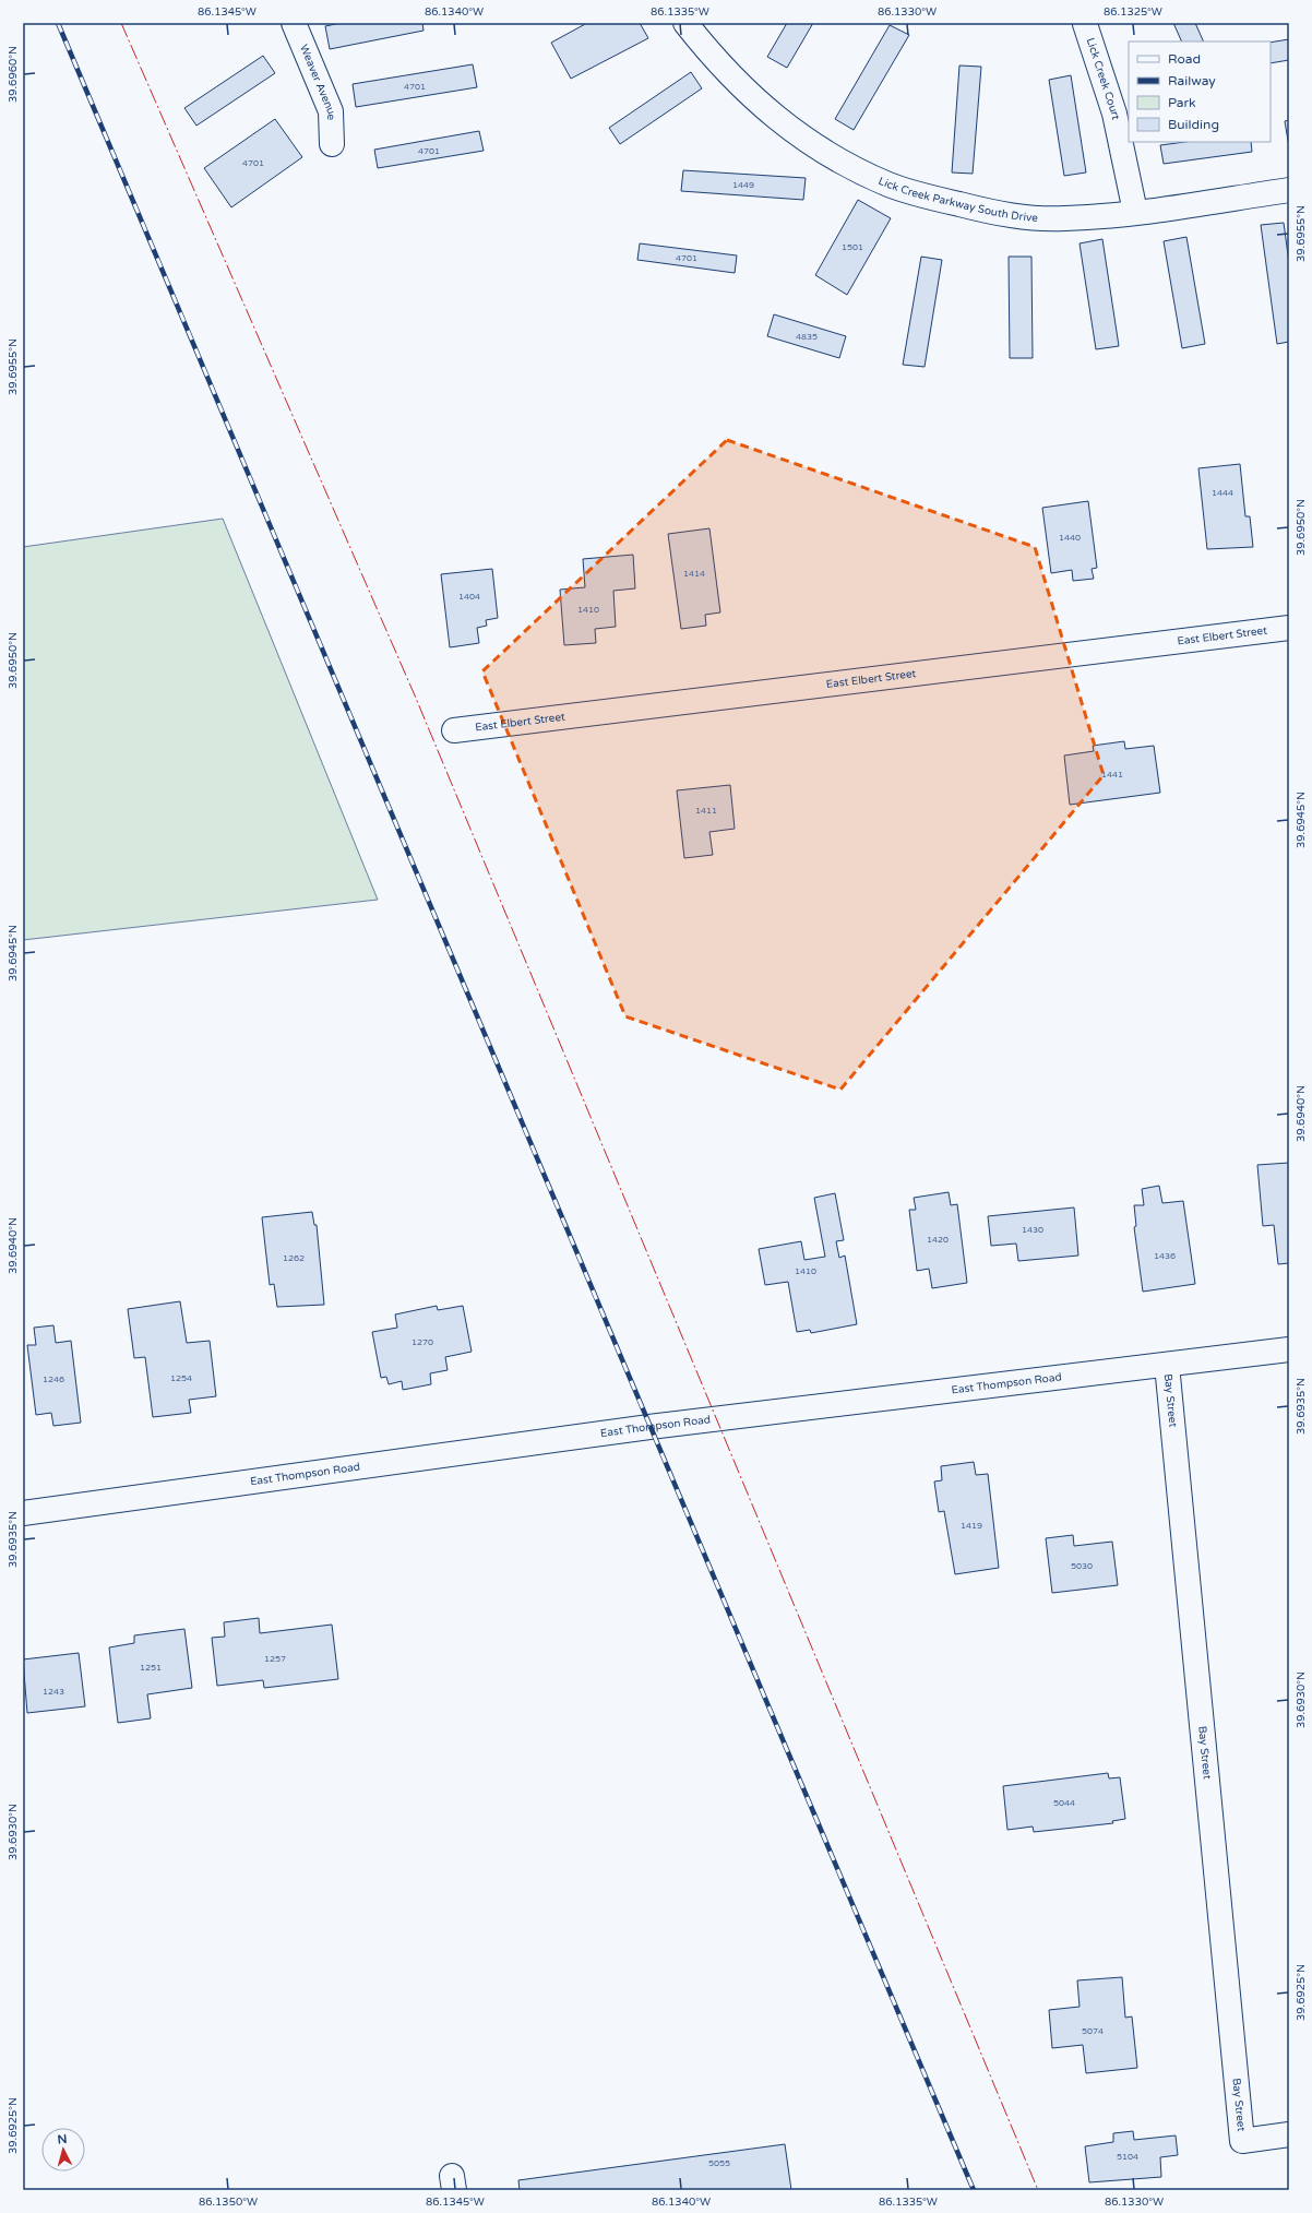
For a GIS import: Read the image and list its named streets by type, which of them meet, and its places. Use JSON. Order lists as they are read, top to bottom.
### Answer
{
  "streets": {
    "street": [
      "Lick Creek Court",
      "Weaver Avenue",
      "Lick Creek Parkway South Drive",
      "East Elbert Street",
      "East Thompson Road",
      "Bay Street"
    ]
  },
  "crossings": [
    ["Lick Creek Court", "Lick Creek Parkway South Drive"],
    ["East Thompson Road", "Bay Street"]
  ],
  "house_numbers": [
    "4701",
    "4701",
    "4701",
    "1449",
    "1501",
    "4701",
    "4835",
    "1444",
    "1440",
    "1414",
    "1404",
    "1410",
    "1441",
    "1411",
    "1430",
    "1420",
    "1436",
    "1262",
    "1410",
    "1270",
    "1254",
    "1246",
    "1419",
    "5030",
    "1257",
    "1251",
    "1243",
    "5044",
    "5074",
    "5104",
    "5055"
  ],
  "legend": [
    "Road",
    "Railway",
    "Park",
    "Building"
  ],
  "north": "top",
  "coordinates": [
    "86.1345°W",
    "86.1340°W",
    "86.1335°W",
    "86.1330°W",
    "86.1325°W",
    "39.6960°N",
    "39.6955°N",
    "39.6950°N",
    "39.6945°N",
    "39.6940°N",
    "39.6935°N",
    "39.6930°N",
    "39.6925°N",
    "86.1350°W"
  ]
}
